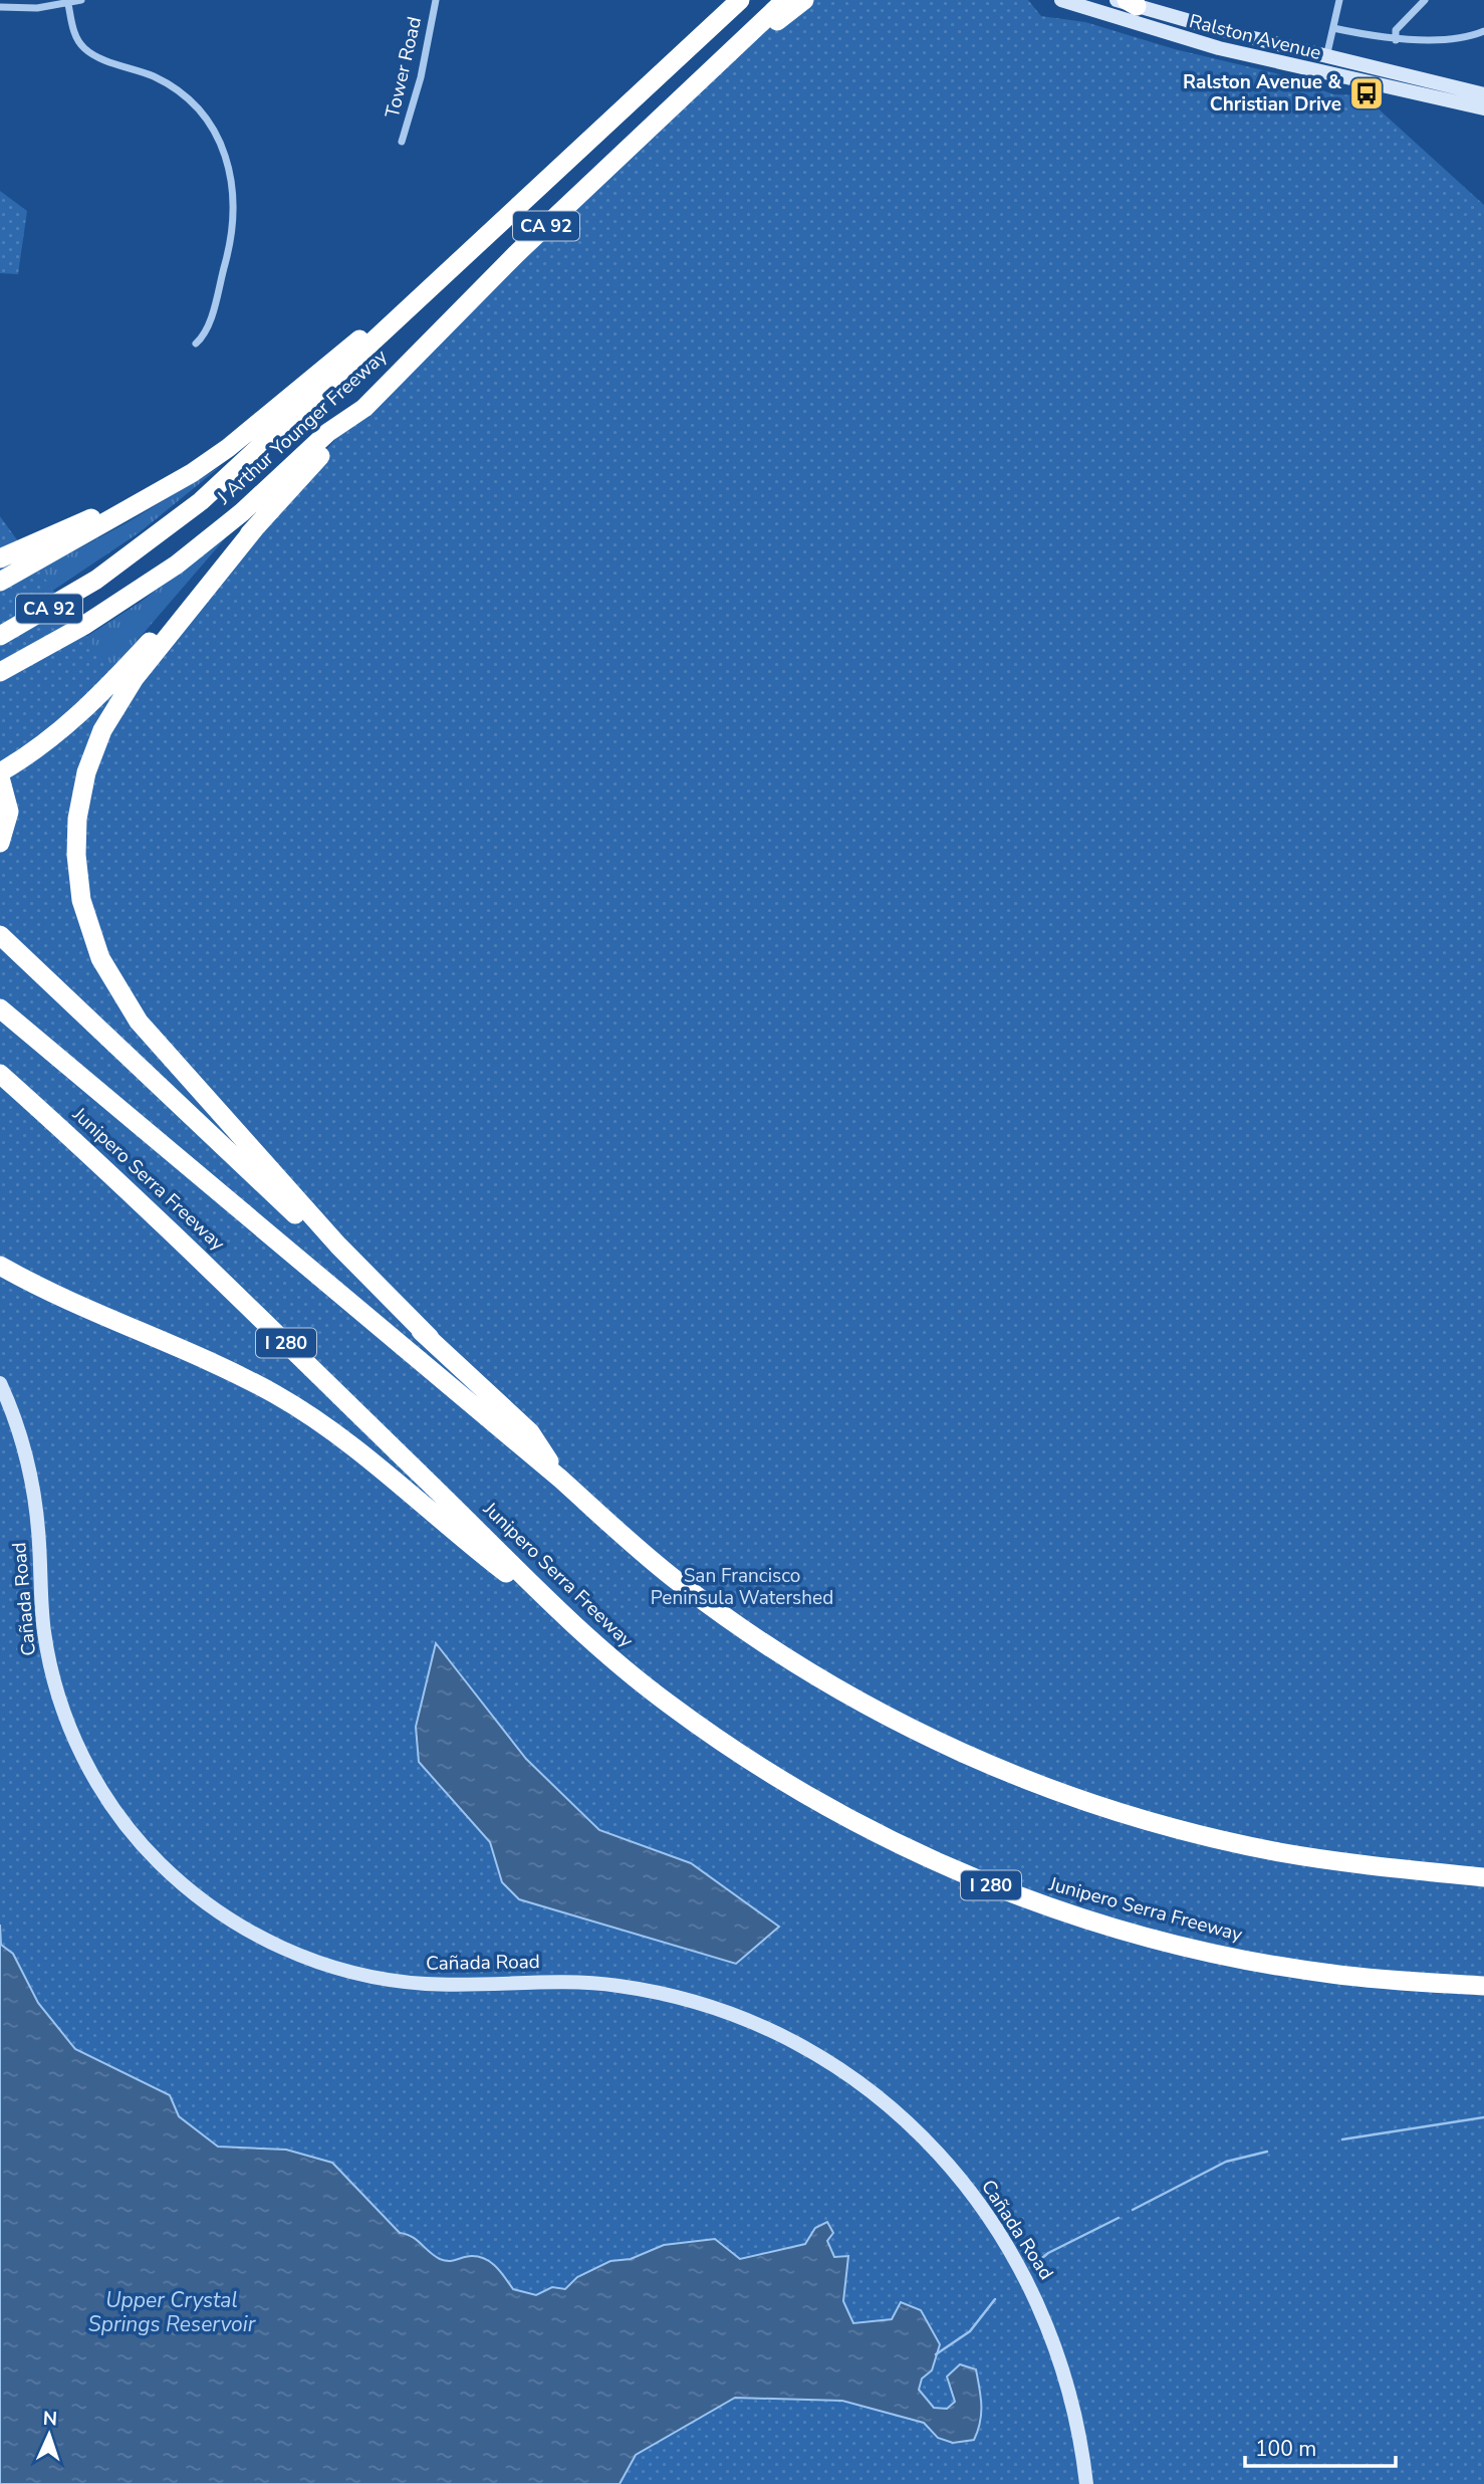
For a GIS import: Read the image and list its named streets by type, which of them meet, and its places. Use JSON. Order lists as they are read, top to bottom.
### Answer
{
  "streets": {
    "highway": [
      "CA 92",
      "J Arthur Younger Freeway",
      "Junipero Serra Freeway",
      "I 280"
    ],
    "main road": ["Ralston Avenue", "Cañada Road"],
    "street": ["Tower Road"]
  },
  "water": ["Upper Crystal Springs Reservoir"],
  "parks": ["San Francisco Peninsula Watershed"],
  "places": {
    "bus stop": ["Ralston Avenue & Christian Drive"]
  },
  "scale_bar": "100 m",
  "north": "top"
}
